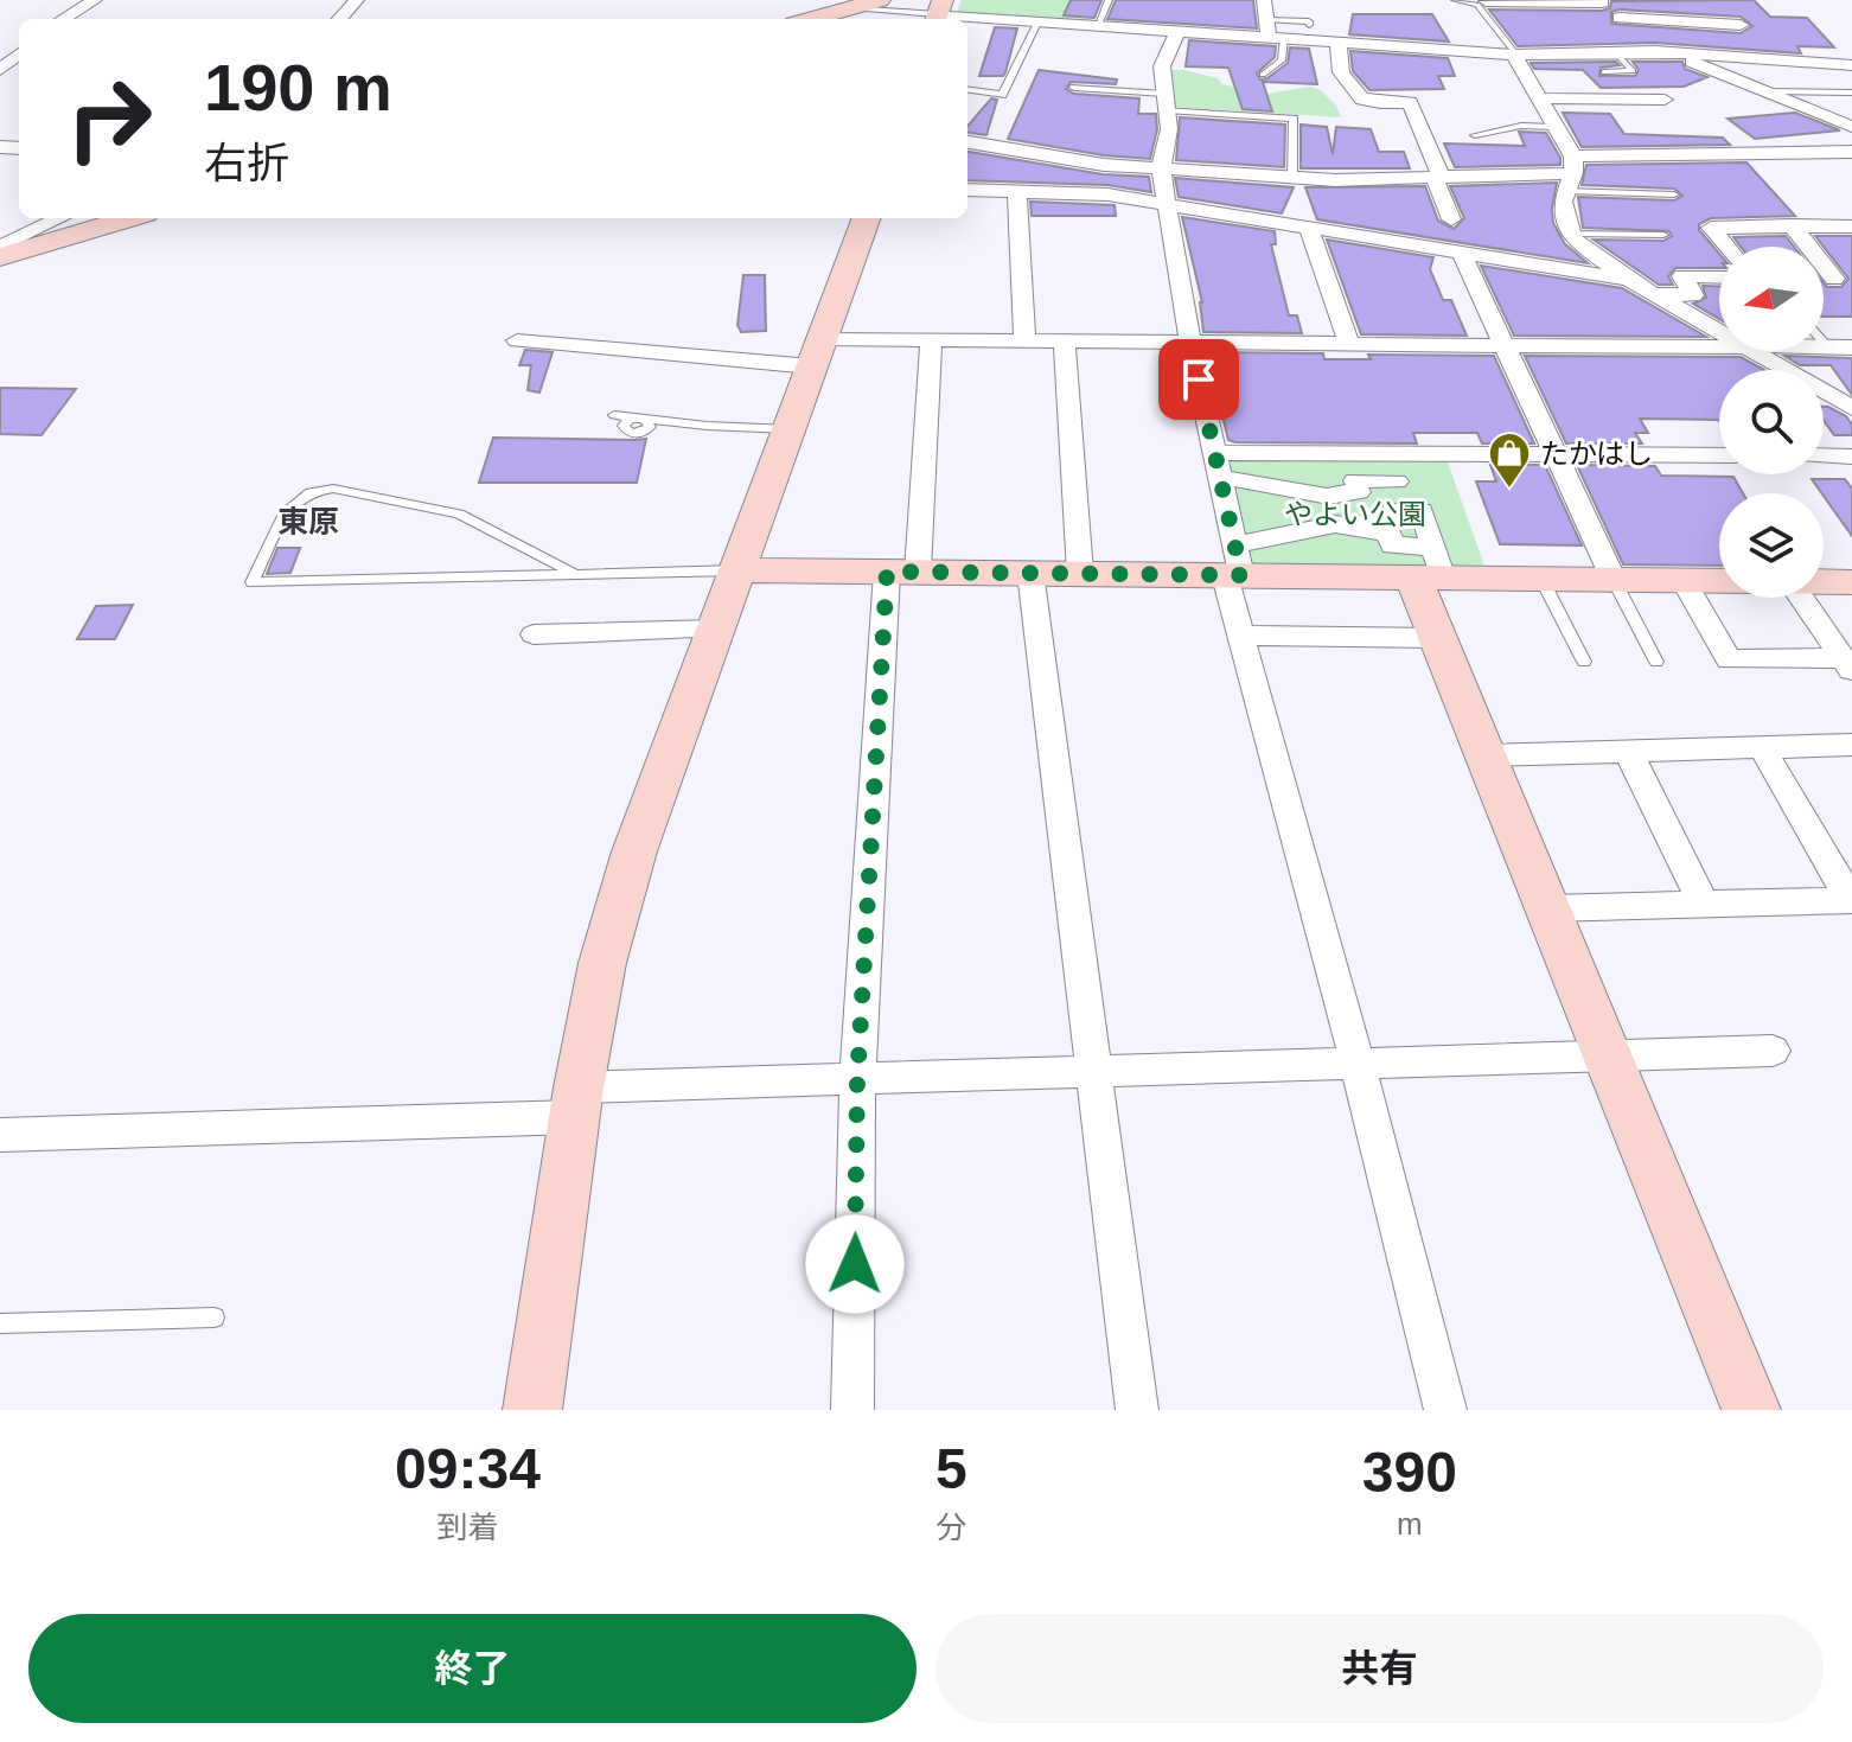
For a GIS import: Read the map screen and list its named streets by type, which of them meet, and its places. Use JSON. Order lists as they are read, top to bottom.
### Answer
{
  "districts": ["東原"],
  "parks": ["やよい公園"],
  "places": {
    "shop": ["たかはし"]
  },
  "north": "left",
  "page": {
    "turn": ["190 m", "右折"],
    "eta": [
      "09:34",
      "到着",
      "5",
      "分",
      "390",
      "m"
    ],
    "buttons": ["終了", "共有"]
  }
}
